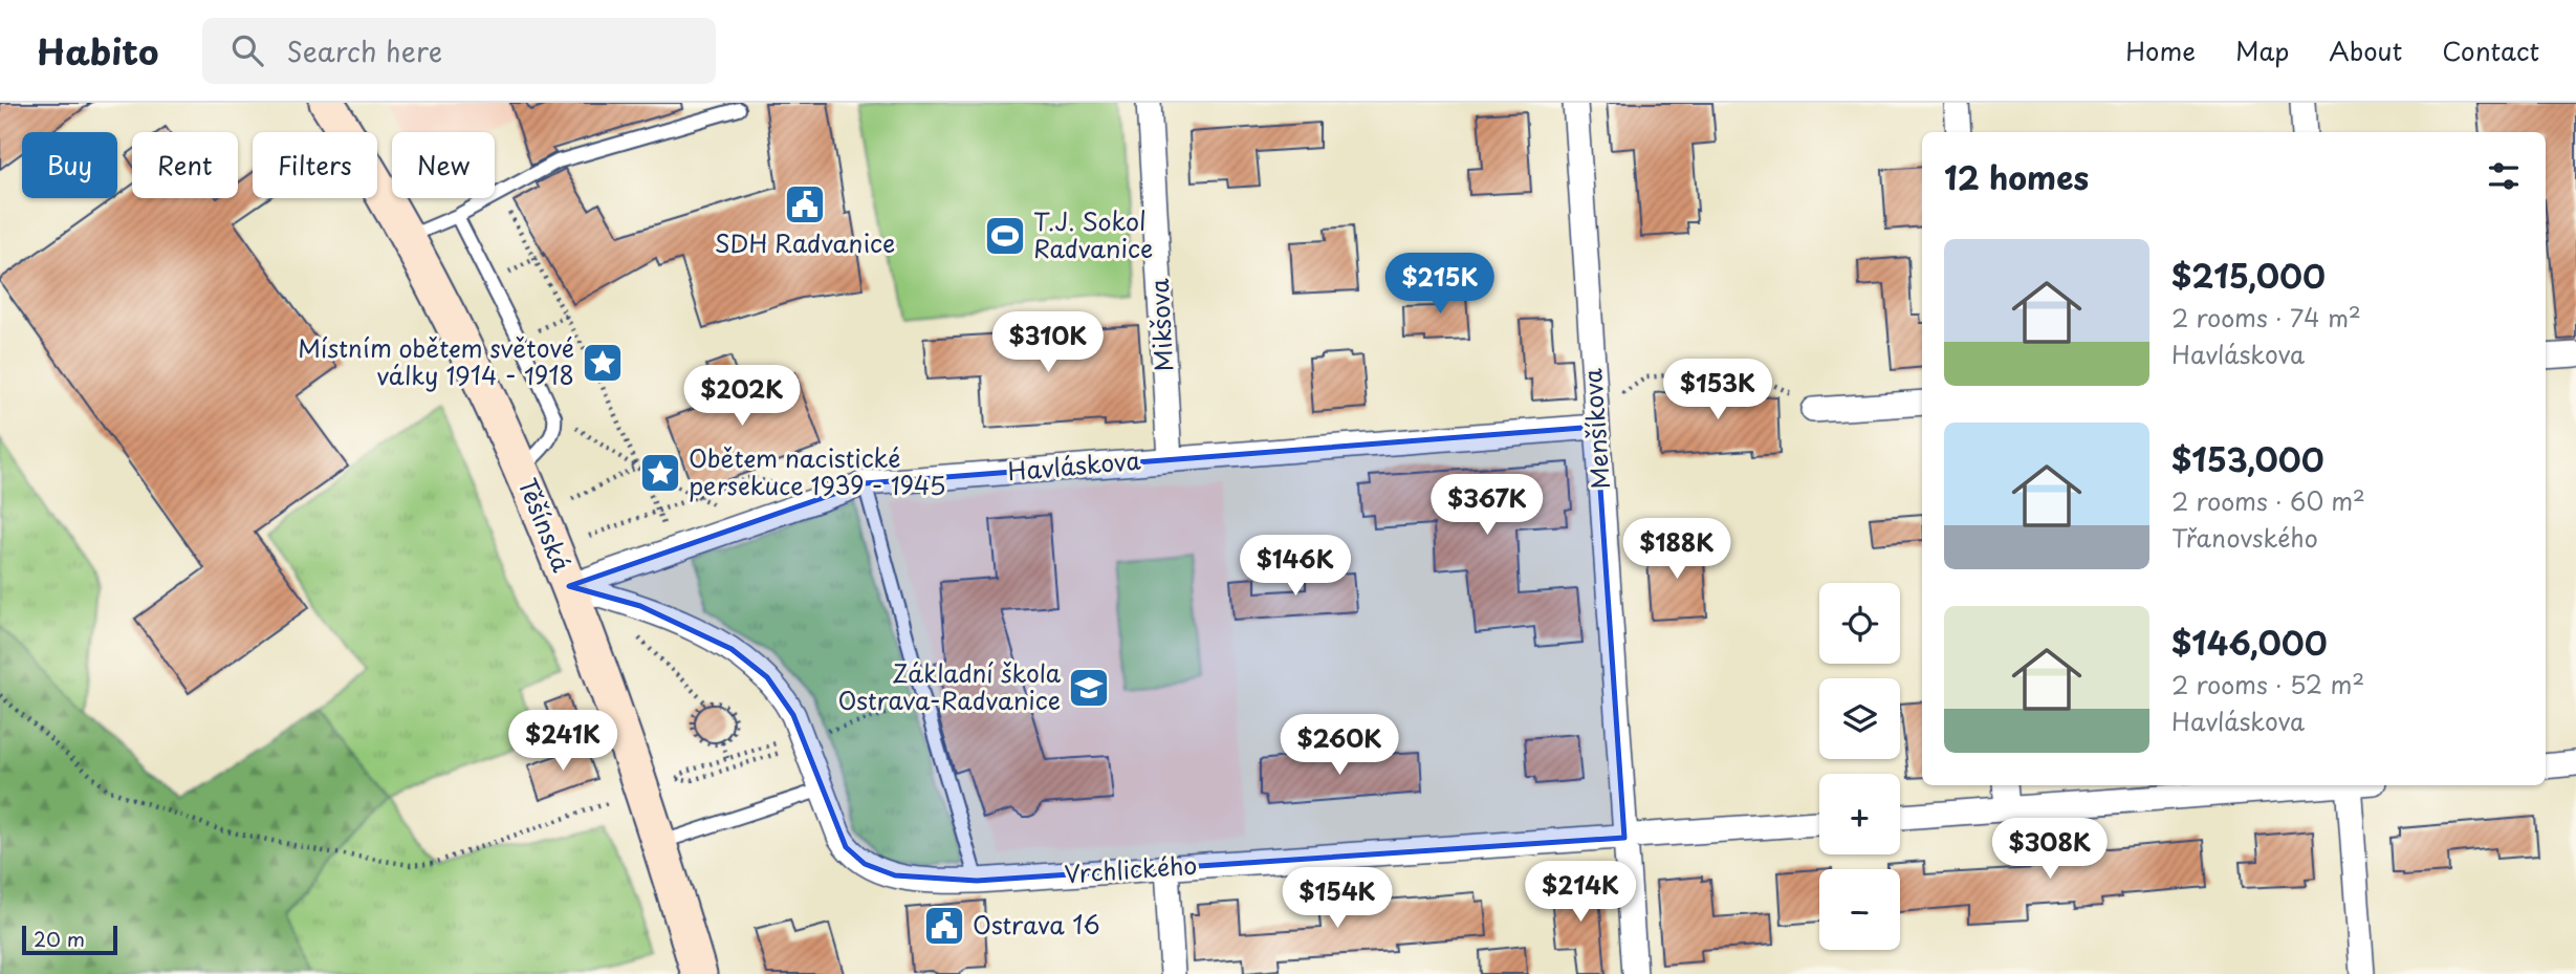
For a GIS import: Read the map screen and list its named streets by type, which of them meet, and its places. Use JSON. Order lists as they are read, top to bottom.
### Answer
{
  "streets": {
    "main road": ["Těšínská"],
    "street": [
      "Mikšova",
      "Menšíkova",
      "Havláskova",
      "Vrchlického"
    ]
  },
  "crossings": [
    ["Mikšova", "Havláskova"],
    ["Menšíkova", "Havláskova"],
    ["Menšíkova", "Vrchlického"],
    ["Havláskova", "Těšínská"],
    ["Havláskova", "Vrchlického"],
    ["Těšínská", "Vrchlického"]
  ],
  "places": {
    "public building": ["SDH Radvanice", "Ostrava 16"],
    "sports": ["T.J. Sokol Radvanice"],
    "place": ["Místním obětem světové války 1914 - 1918", "Obětem nacistické persekuce 1939 - 1945"],
    "school or university": ["Základní škola Ostrava-Radvanice"]
  },
  "scale_bar": "20 m",
  "page": {
    "header": "Habito",
    "search": "Search here",
    "nav": [
      "Home",
      "Map",
      "About",
      "Contact"
    ],
    "chip": [
      "Buy",
      "Rent",
      "Filters",
      "New"
    ],
    "heading": "12 homes",
    "list": [
      {
        "name": "$215,000",
        "note": "2 rooms · 74 m² · Havláskova"
      },
      {
        "name": "$153,000",
        "note": "2 rooms · 60 m² · Třanovského"
      },
      {
        "name": "$146,000",
        "note": "2 rooms · 52 m² · Havláskova"
      }
    ],
    "price": [
      "$215K",
      "$310K",
      "$153K",
      "$202K",
      "$367K",
      "$188K",
      "$146K",
      "$241K",
      "$260K",
      "$308K",
      "$214K",
      "$154K"
    ],
    "map_buttons": ["+", "−"],
    "scale": "20 m"
  }
}
